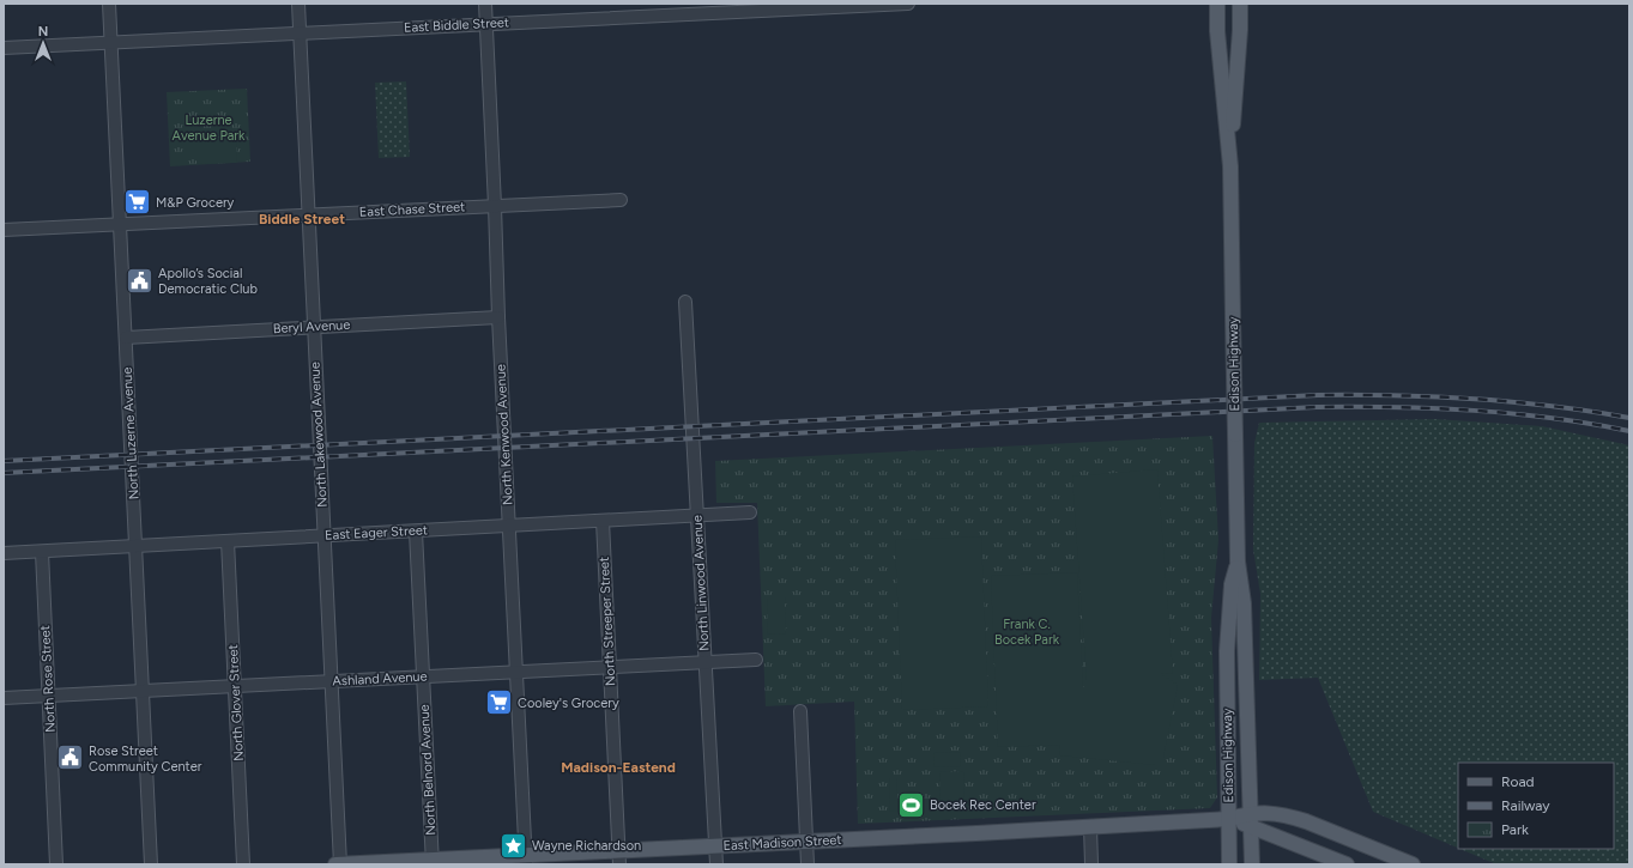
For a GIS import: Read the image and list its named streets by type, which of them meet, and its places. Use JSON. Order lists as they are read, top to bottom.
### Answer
{
  "streets": {
    "main road": ["Edison Highway", "East Madison Street"],
    "street": [
      "East Biddle Street",
      "East Chase Street",
      "Beryl Avenue",
      "North Luzerne Avenue",
      "North Lakewood Avenue",
      "North Kenwood Avenue",
      "East Eager Street",
      "North Linwood Avenue",
      "North Streeper Street",
      "North Rose Street",
      "Ashland Avenue",
      "North Glover Street",
      "North Belnord Avenue"
    ]
  },
  "crossings": [
    ["East Biddle Street", "North Luzerne Avenue"],
    ["East Biddle Street", "North Lakewood Avenue"],
    ["East Biddle Street", "North Kenwood Avenue"],
    ["East Chase Street", "North Luzerne Avenue"],
    ["East Chase Street", "North Lakewood Avenue"],
    ["East Chase Street", "North Kenwood Avenue"],
    ["Beryl Avenue", "North Luzerne Avenue"],
    ["Beryl Avenue", "North Lakewood Avenue"],
    ["Beryl Avenue", "North Kenwood Avenue"],
    ["Edison Highway", "East Madison Street"],
    ["North Luzerne Avenue", "East Eager Street"],
    ["North Luzerne Avenue", "Ashland Avenue"],
    ["North Lakewood Avenue", "East Eager Street"],
    ["North Lakewood Avenue", "Ashland Avenue"],
    ["North Lakewood Avenue", "East Madison Street"],
    ["North Kenwood Avenue", "East Eager Street"],
    ["North Kenwood Avenue", "Ashland Avenue"],
    ["North Kenwood Avenue", "East Madison Street"],
    ["East Eager Street", "North Linwood Avenue"],
    ["East Eager Street", "North Streeper Street"],
    ["East Eager Street", "North Rose Street"],
    ["East Eager Street", "North Glover Street"],
    ["East Eager Street", "North Belnord Avenue"],
    ["North Linwood Avenue", "Ashland Avenue"],
    ["North Linwood Avenue", "East Madison Street"],
    ["North Streeper Street", "Ashland Avenue"],
    ["North Streeper Street", "East Madison Street"],
    ["North Rose Street", "Ashland Avenue"],
    ["Ashland Avenue", "North Glover Street"],
    ["Ashland Avenue", "North Belnord Avenue"],
    ["North Belnord Avenue", "East Madison Street"]
  ],
  "districts": ["Biddle Street", "Madison-Eastend"],
  "parks": ["Luzerne Avenue Park", "Frank C. Bocek Park"],
  "places": {
    "supermarket": ["M&P Grocery", "Cooley's Grocery"],
    "public building": ["Apollo’s Social Democratic Club", "Rose Street Community Center"],
    "sports": ["Bocek Rec Center"],
    "place": ["Wayne Richardson"]
  },
  "legend": ["Road", "Railway", "Park"],
  "north": "top"
}
